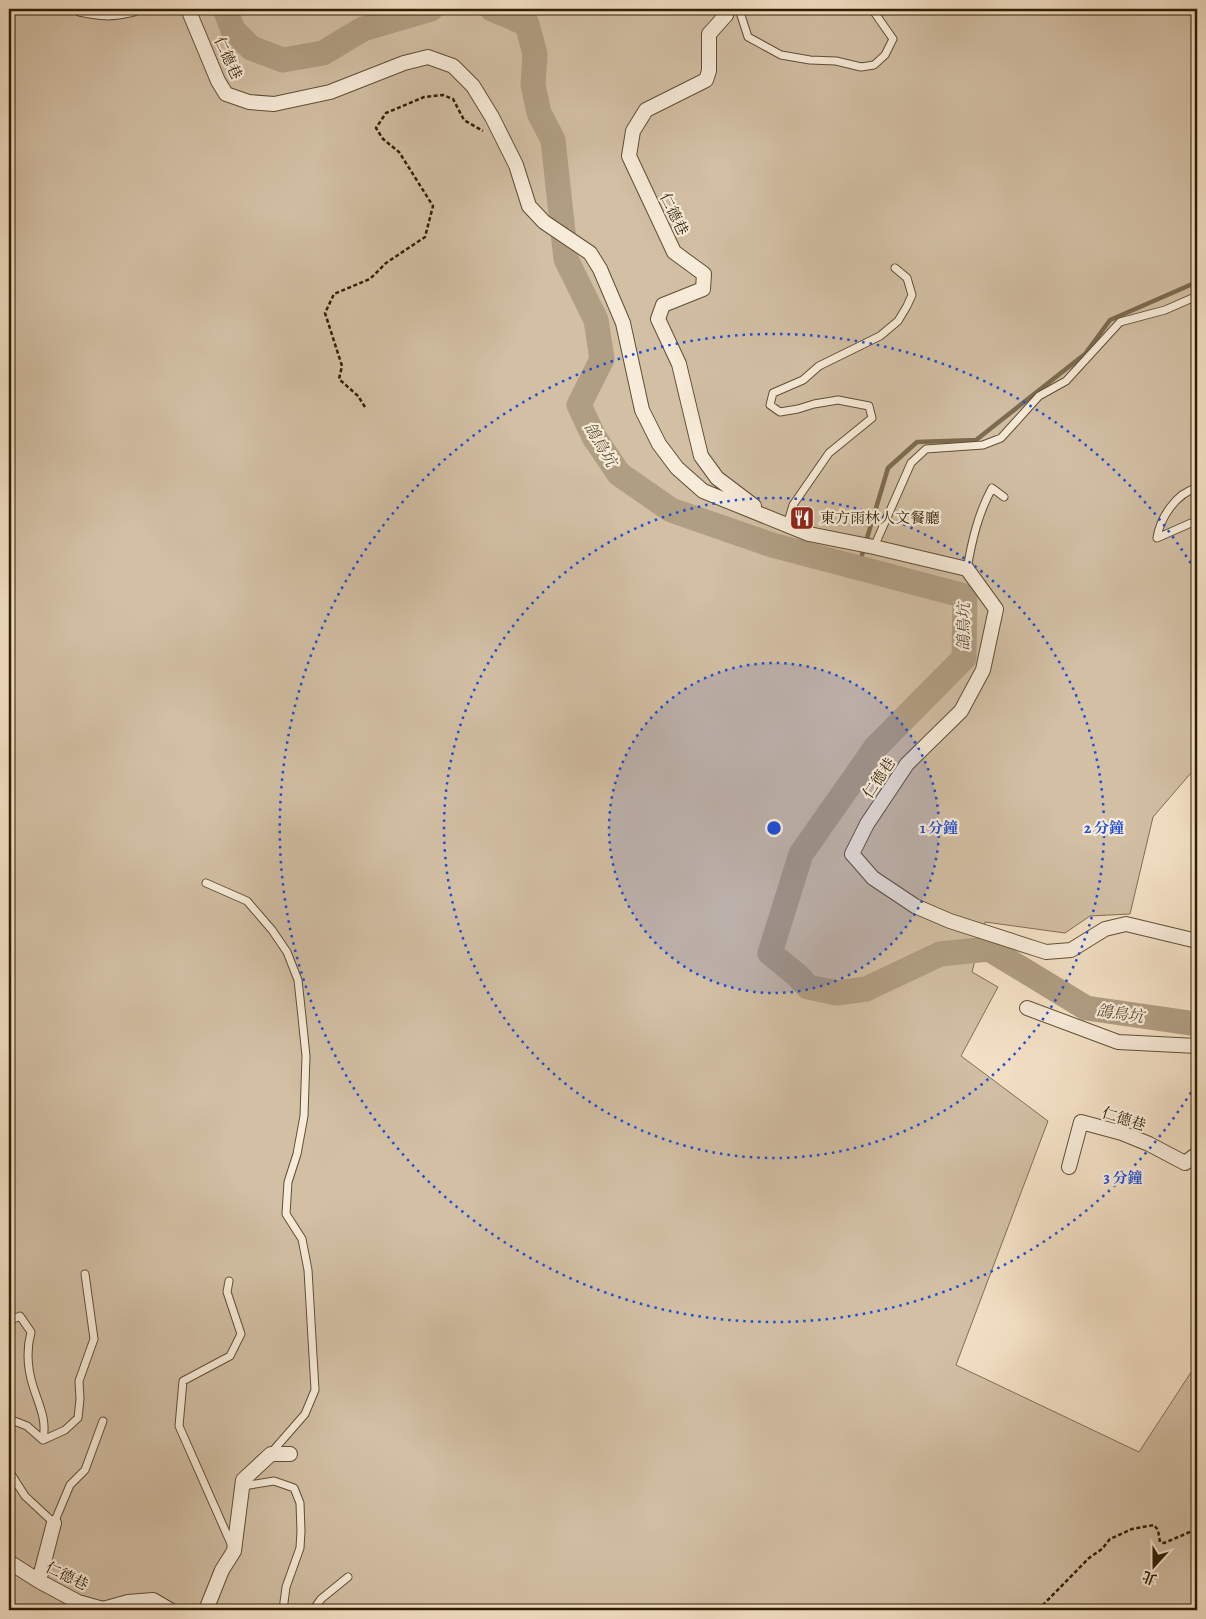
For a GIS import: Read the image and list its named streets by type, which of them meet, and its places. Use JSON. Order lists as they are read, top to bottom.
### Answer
{
  "streets": {
    "street": ["仁德巷"]
  },
  "water": ["鴿鳥坑"],
  "places": {
    "restaurant": ["東方雨林人文餐廳"]
  },
  "north": "bottom",
  "rings": ["1 分鐘", "2 分鐘", "3 分鐘"]
}
